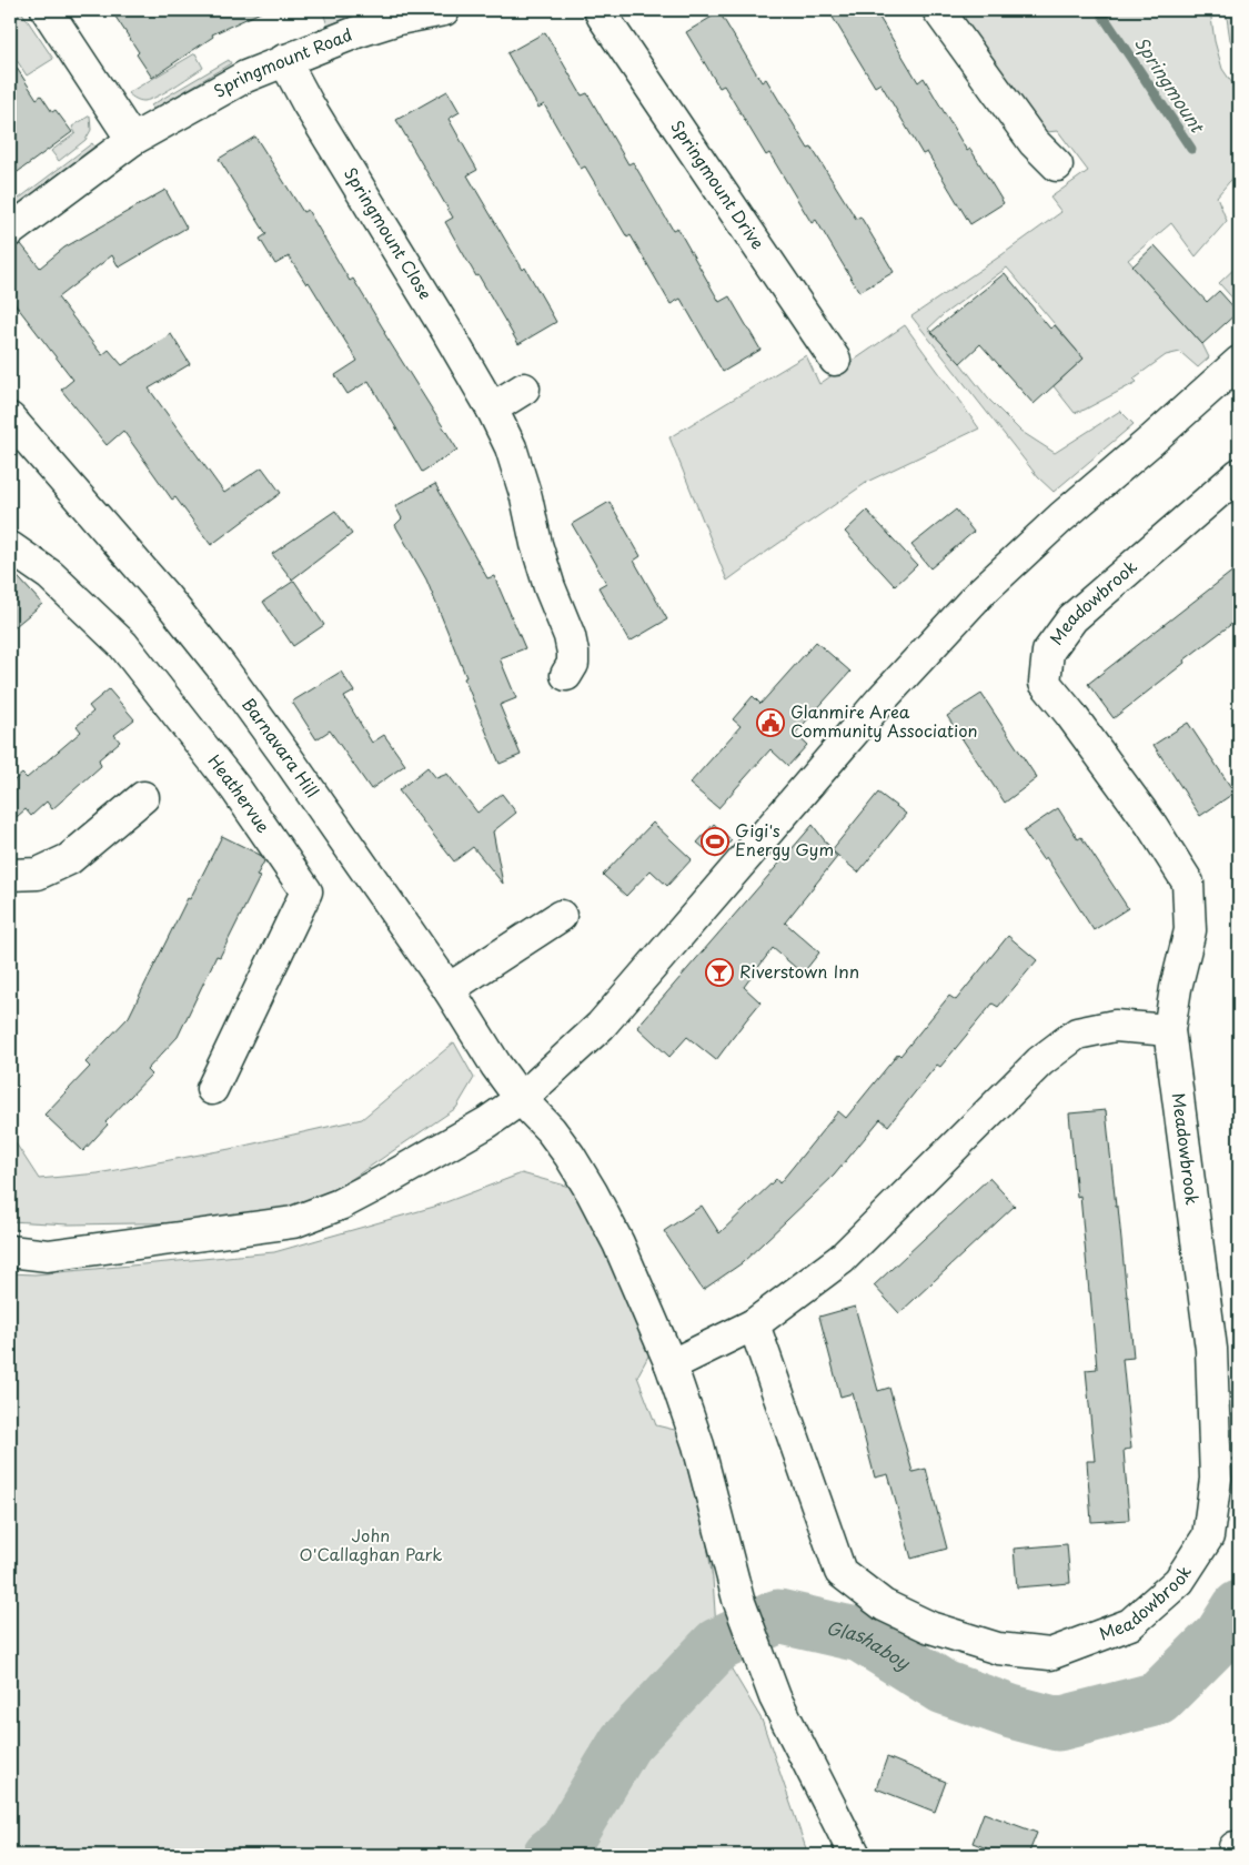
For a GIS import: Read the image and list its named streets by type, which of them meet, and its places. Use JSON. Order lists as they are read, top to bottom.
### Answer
{
  "streets": {
    "street": [
      "Springmount Road",
      "Springmount Drive",
      "Springmount Close",
      "Meadowbrook",
      "Barnavara Hill",
      "Heathervue"
    ]
  },
  "crossings": [
    ["Springmount Road", "Springmount Close"]
  ],
  "water": ["Springmount", "Glashaboy"],
  "parks": ["John O'Callaghan Park"],
  "places": {
    "public building": ["Glanmire Area Community Association"],
    "sports": ["Gigi's Energy Gym"],
    "bar": ["Riverstown Inn"]
  }
}
